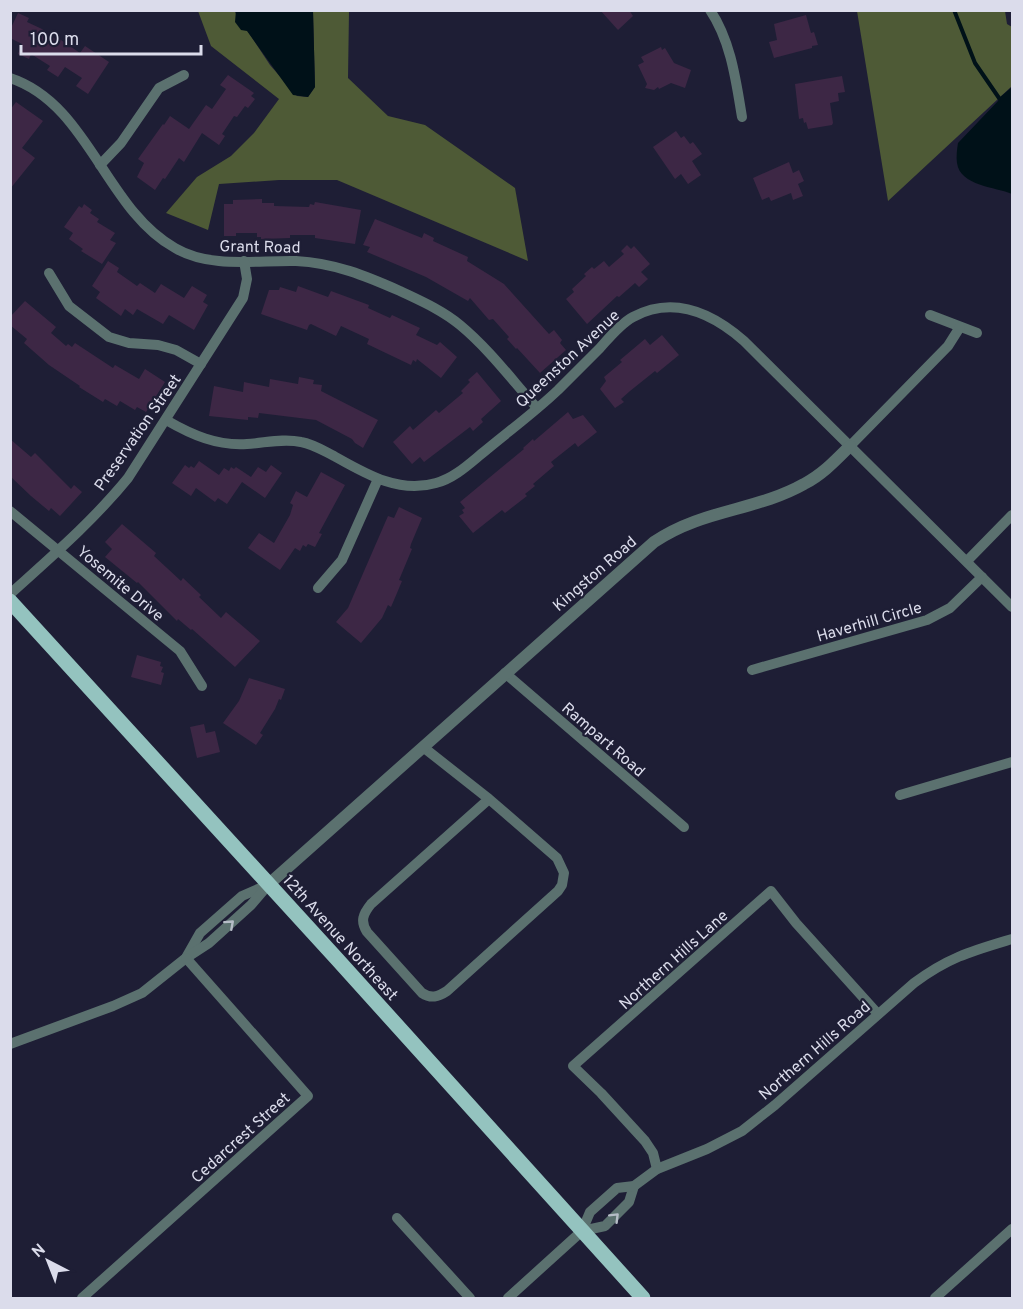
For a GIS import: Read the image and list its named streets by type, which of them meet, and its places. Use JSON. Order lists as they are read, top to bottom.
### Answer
{
  "streets": {
    "main road": ["12th Avenue Northeast"],
    "street": [
      "Grant Road",
      "Queenston Avenue",
      "Preservation Street",
      "Kingston Road",
      "Yosemite Drive",
      "Haverhill Circle",
      "Rampart Road",
      "Northern Hills Lane",
      "Northern Hills Road",
      "Cedarcrest Street"
    ]
  },
  "crossings": [
    ["Grant Road", "Queenston Avenue"],
    ["Grant Road", "Preservation Street"],
    ["Queenston Avenue", "Preservation Street"],
    ["Queenston Avenue", "Kingston Road"],
    ["Queenston Avenue", "Haverhill Circle"],
    ["Preservation Street", "Yosemite Drive"],
    ["Kingston Road", "Rampart Road"],
    ["Kingston Road", "12th Avenue Northeast"],
    ["12th Avenue Northeast", "Northern Hills Road"],
    ["Northern Hills Lane", "Northern Hills Road"]
  ],
  "scale_bar": "100 m",
  "north": "top left"
}
